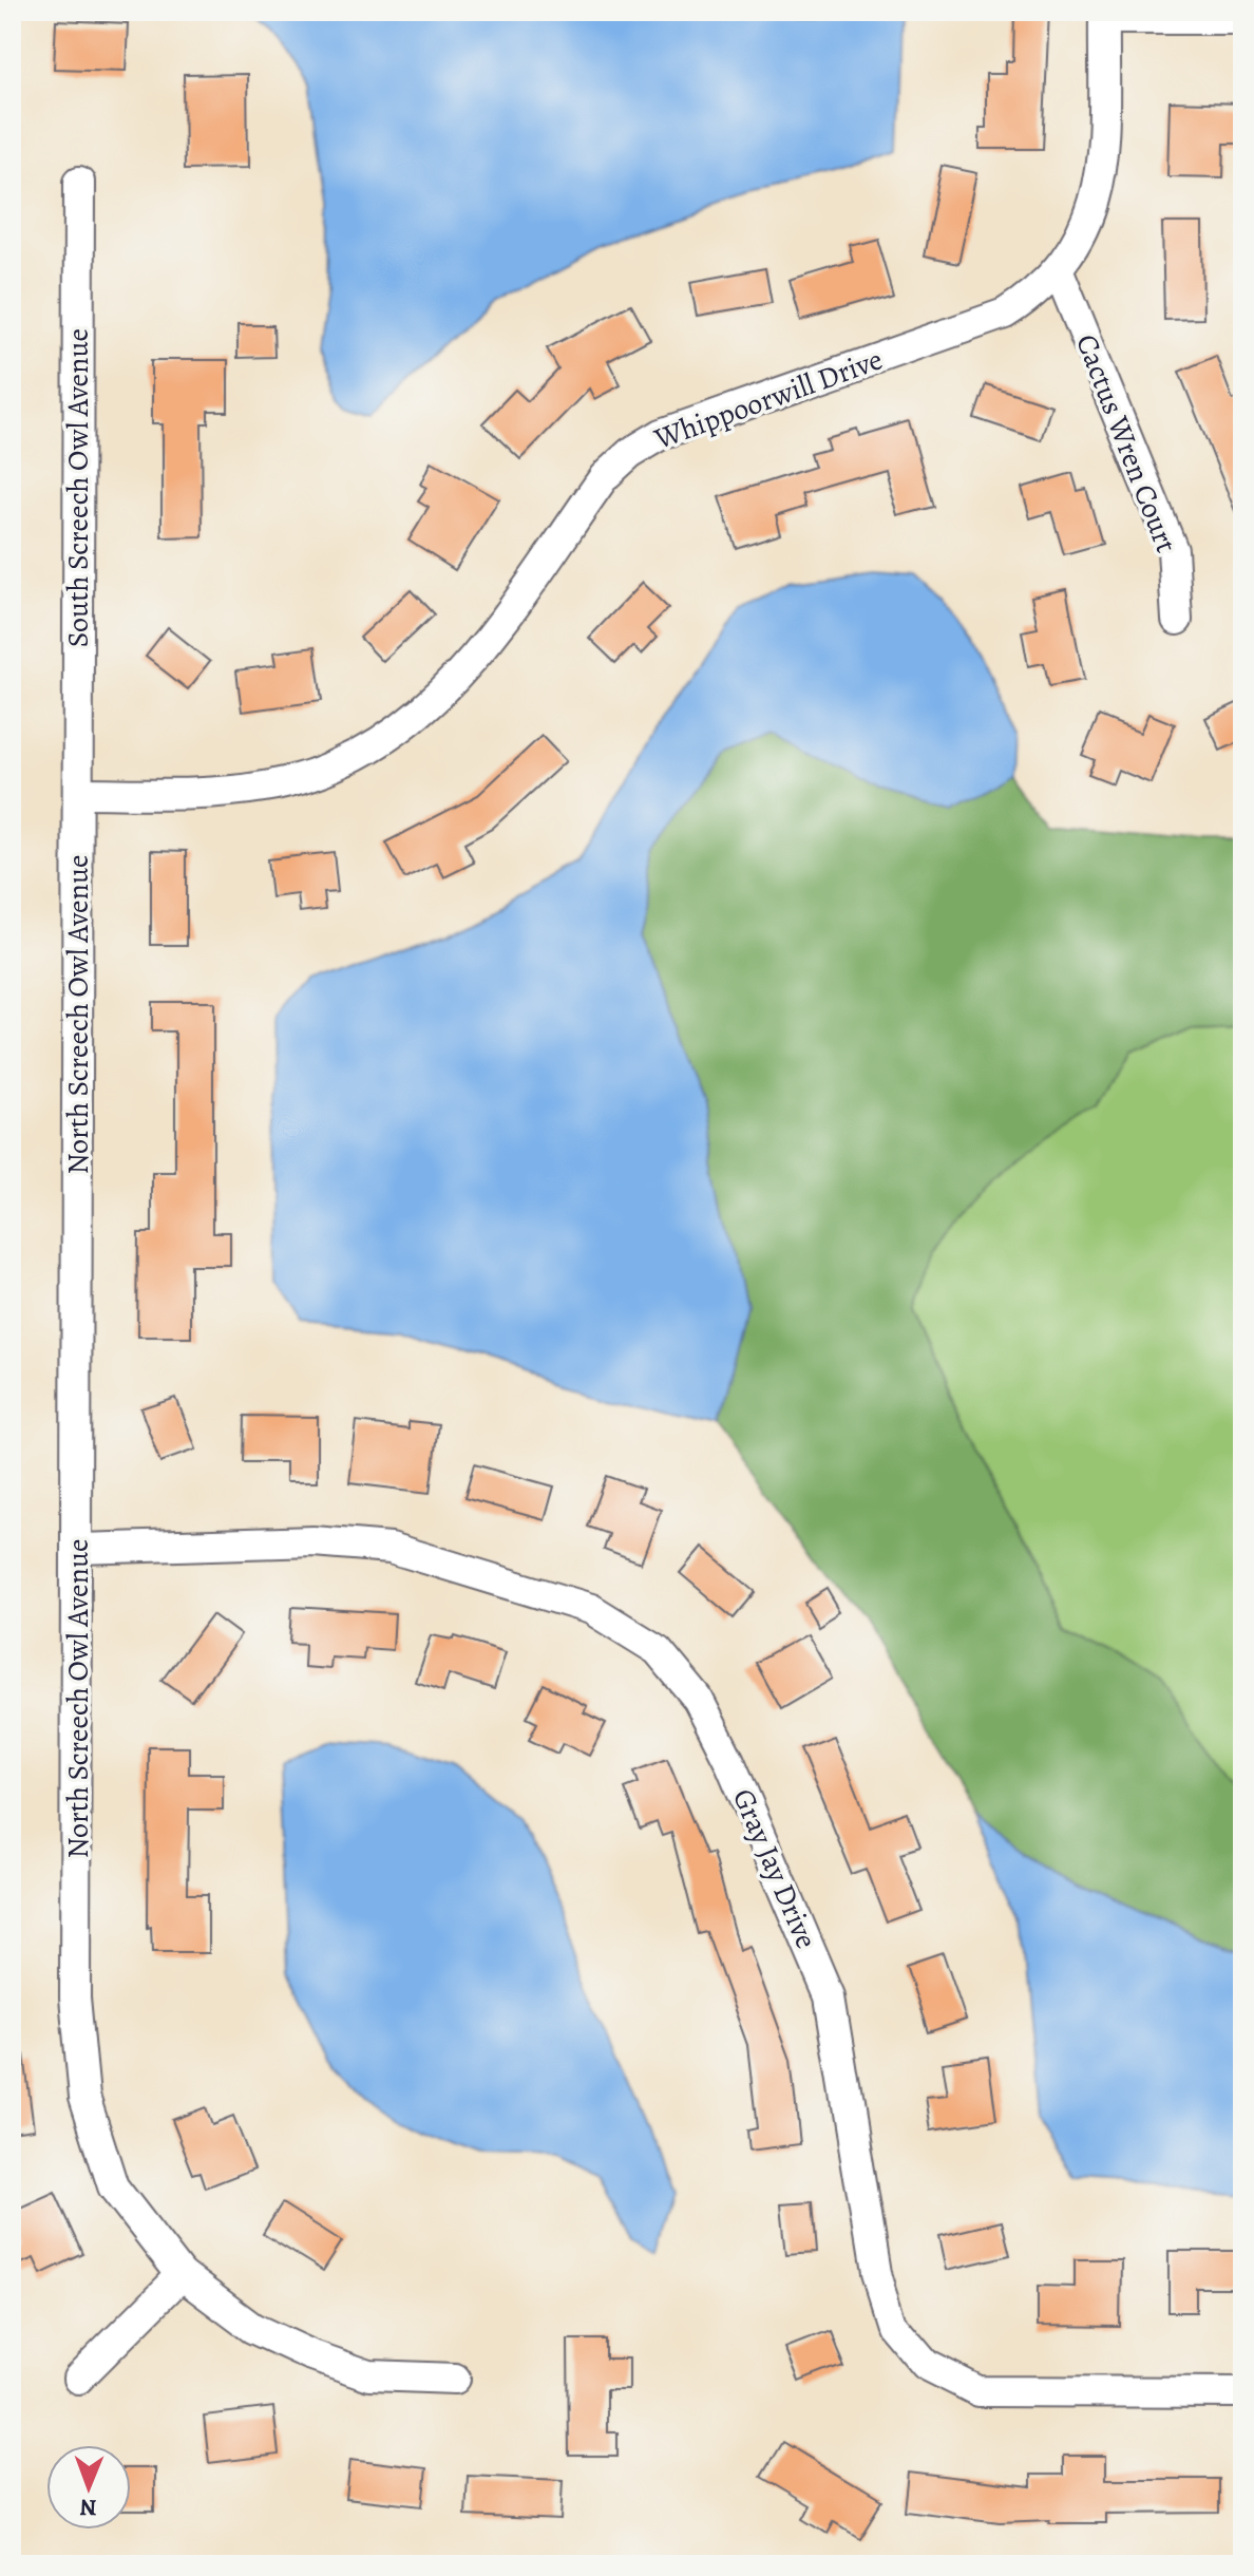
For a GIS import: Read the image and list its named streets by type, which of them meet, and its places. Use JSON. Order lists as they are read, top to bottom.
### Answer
{
  "streets": {
    "street": [
      "Whippoorwill Drive",
      "Cactus Wren Court",
      "South Screech Owl Avenue",
      "North Screech Owl Avenue",
      "Gray Jay Drive"
    ]
  },
  "crossings": [
    ["Whippoorwill Drive", "Cactus Wren Court"],
    ["Whippoorwill Drive", "South Screech Owl Avenue"],
    ["Whippoorwill Drive", "North Screech Owl Avenue"],
    ["South Screech Owl Avenue", "North Screech Owl Avenue"],
    ["North Screech Owl Avenue", "Gray Jay Drive"]
  ],
  "north": "bottom"
}
